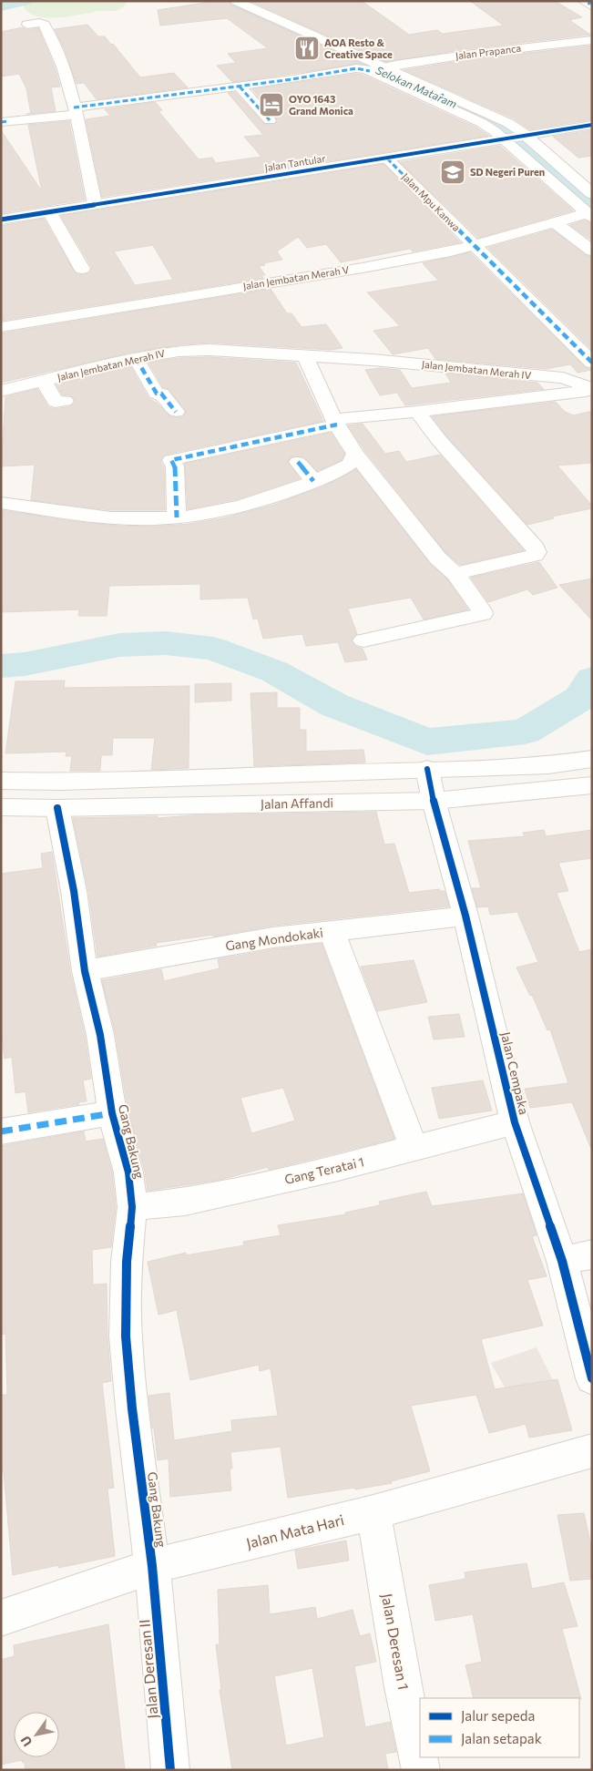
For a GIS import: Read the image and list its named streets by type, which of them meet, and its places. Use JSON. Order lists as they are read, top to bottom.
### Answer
{
  "streets": {
    "street": [
      "Jalan Prapanca",
      "Jalan Tantular",
      "Jalan Mpu Kanwa",
      "Jalan Jembatan Merah V",
      "Jalan Jembatan Merah IV",
      "Jalan Affandi",
      "Gang Mondokaki",
      "Jalan Cempaka",
      "Gang Bakung",
      "Gang Teratai 1",
      "Jalan Mata Hari",
      "Jalan Deresan 1",
      "Jalan Deresan II"
    ]
  },
  "crossings": [
    ["Jalan Tantular", "Jalan Mpu Kanwa"],
    ["Jalan Mpu Kanwa", "Jalan Jembatan Merah V"],
    ["Jalan Affandi", "Jalan Cempaka"],
    ["Jalan Affandi", "Gang Bakung"],
    ["Gang Mondokaki", "Jalan Cempaka"],
    ["Gang Mondokaki", "Gang Bakung"],
    ["Jalan Cempaka", "Gang Teratai 1"],
    ["Gang Bakung", "Gang Teratai 1"],
    ["Gang Bakung", "Jalan Mata Hari"],
    ["Gang Bakung", "Jalan Deresan II"],
    ["Jalan Mata Hari", "Jalan Deresan 1"],
    ["Jalan Mata Hari", "Jalan Deresan II"]
  ],
  "water": ["Selokan Mataram"],
  "places": {
    "restaurant": ["AOA Resto & Creative Space"],
    "hotel": ["OYO 1643 Grand Monica"],
    "school or university": ["SD Negeri Puren"]
  },
  "legend": ["Jalur sepeda", "Jalan setapak"],
  "north": "bottom left"
}
